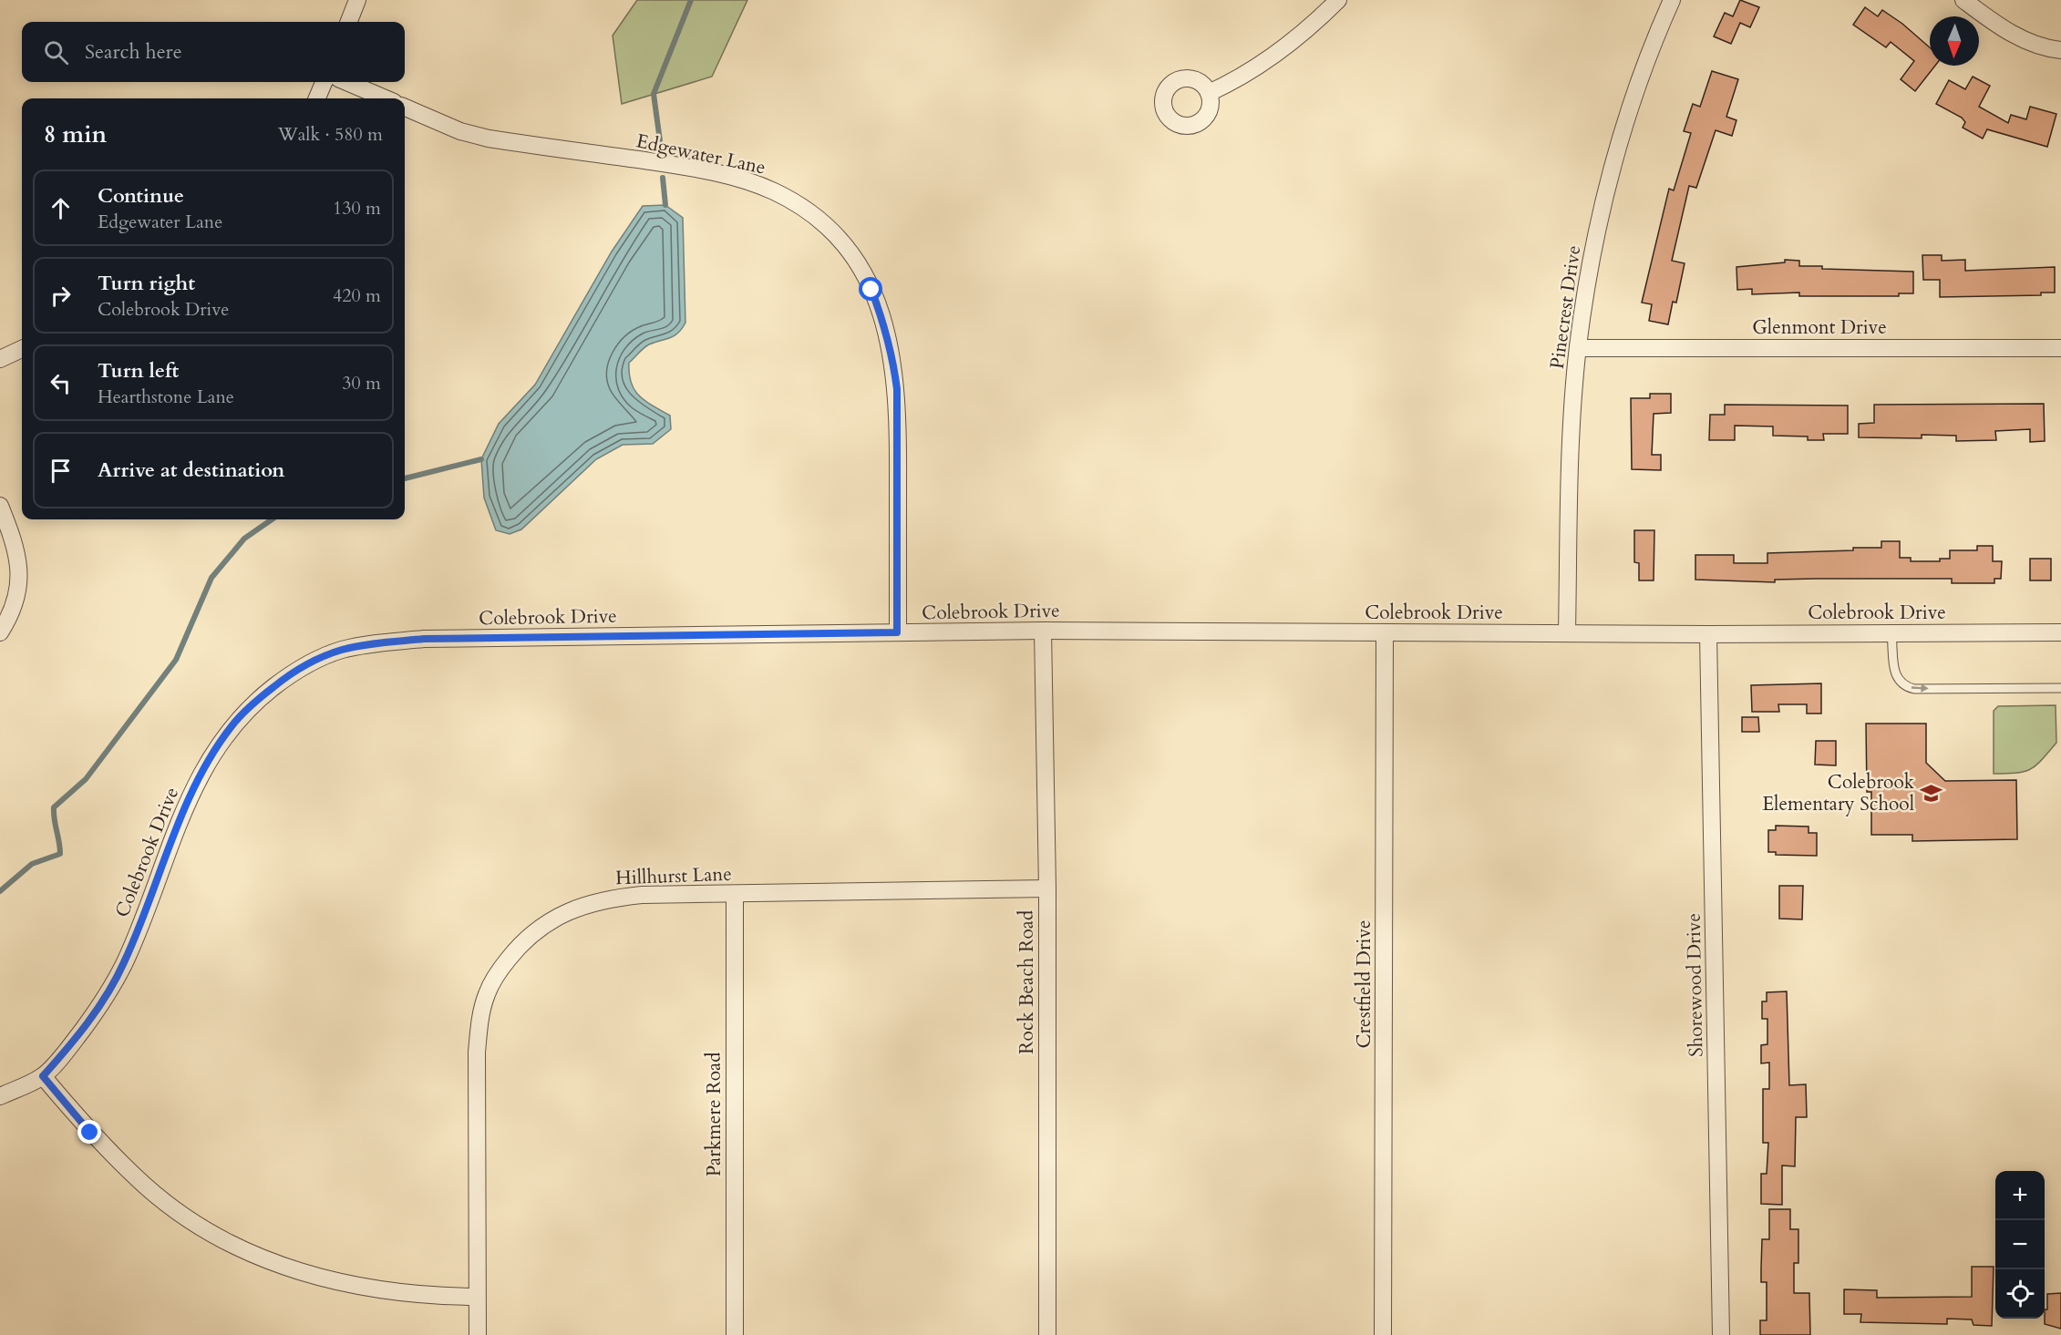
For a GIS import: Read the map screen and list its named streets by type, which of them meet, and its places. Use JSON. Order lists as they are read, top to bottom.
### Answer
{
  "streets": {
    "street": [
      "Edgewater Lane",
      "Pinecrest Drive",
      "Glenmont Drive",
      "Colebrook Drive",
      "Hillhurst Lane",
      "Rock Beach Road",
      "Crestfield Drive",
      "Shorewood Drive",
      "Parkmere Road"
    ]
  },
  "crossings": [
    ["Edgewater Lane", "Colebrook Drive"],
    ["Pinecrest Drive", "Glenmont Drive"],
    ["Pinecrest Drive", "Colebrook Drive"],
    ["Colebrook Drive", "Rock Beach Road"],
    ["Colebrook Drive", "Crestfield Drive"],
    ["Colebrook Drive", "Shorewood Drive"],
    ["Hillhurst Lane", "Rock Beach Road"],
    ["Hillhurst Lane", "Parkmere Road"]
  ],
  "places": {
    "school or university": ["Colebrook Elementary School"]
  },
  "north": "bottom",
  "page": {
    "search": "Search here",
    "heading": ["8 min", "Walk · 580 m"],
    "list": [
      ["Continue", "Edgewater Lane", "130 m"],
      ["Turn right", "Colebrook Drive", "420 m"],
      ["Turn left", "Hearthstone Lane", "30 m"],
      "Arrive at destination"
    ],
    "map_buttons": ["+", "−"]
  }
}
